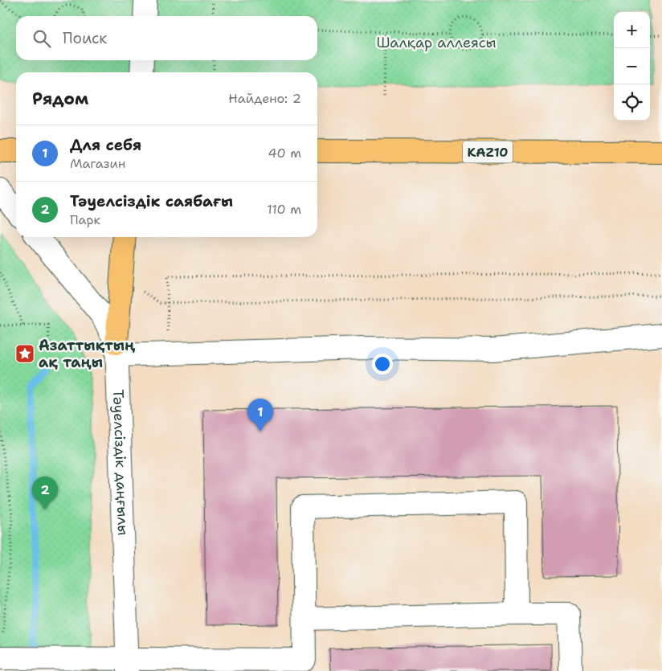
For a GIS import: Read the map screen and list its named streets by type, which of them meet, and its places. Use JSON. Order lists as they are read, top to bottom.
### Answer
{
  "streets": {
    "main road": ["KAZ10"],
    "street": ["Тәуелсіздік даңғылы"]
  },
  "parks": ["Шалқар аллеясы"],
  "places": {
    "place": ["Азаттықтың ақ таңы"]
  },
  "page": {
    "map_buttons": ["+", "−"],
    "search": "Поиск",
    "heading": ["Рядом", "Найдено: 2"],
    "list": [
      {
        "mark": "1",
        "name": "Для себя",
        "note": "Магазин",
        "value": "40 m"
      },
      {
        "mark": "2",
        "name": "Тәуелсіздік саябағы",
        "note": "Парк",
        "value": "110 m"
      }
    ],
    "pins": ["1", "2"]
  }
}
